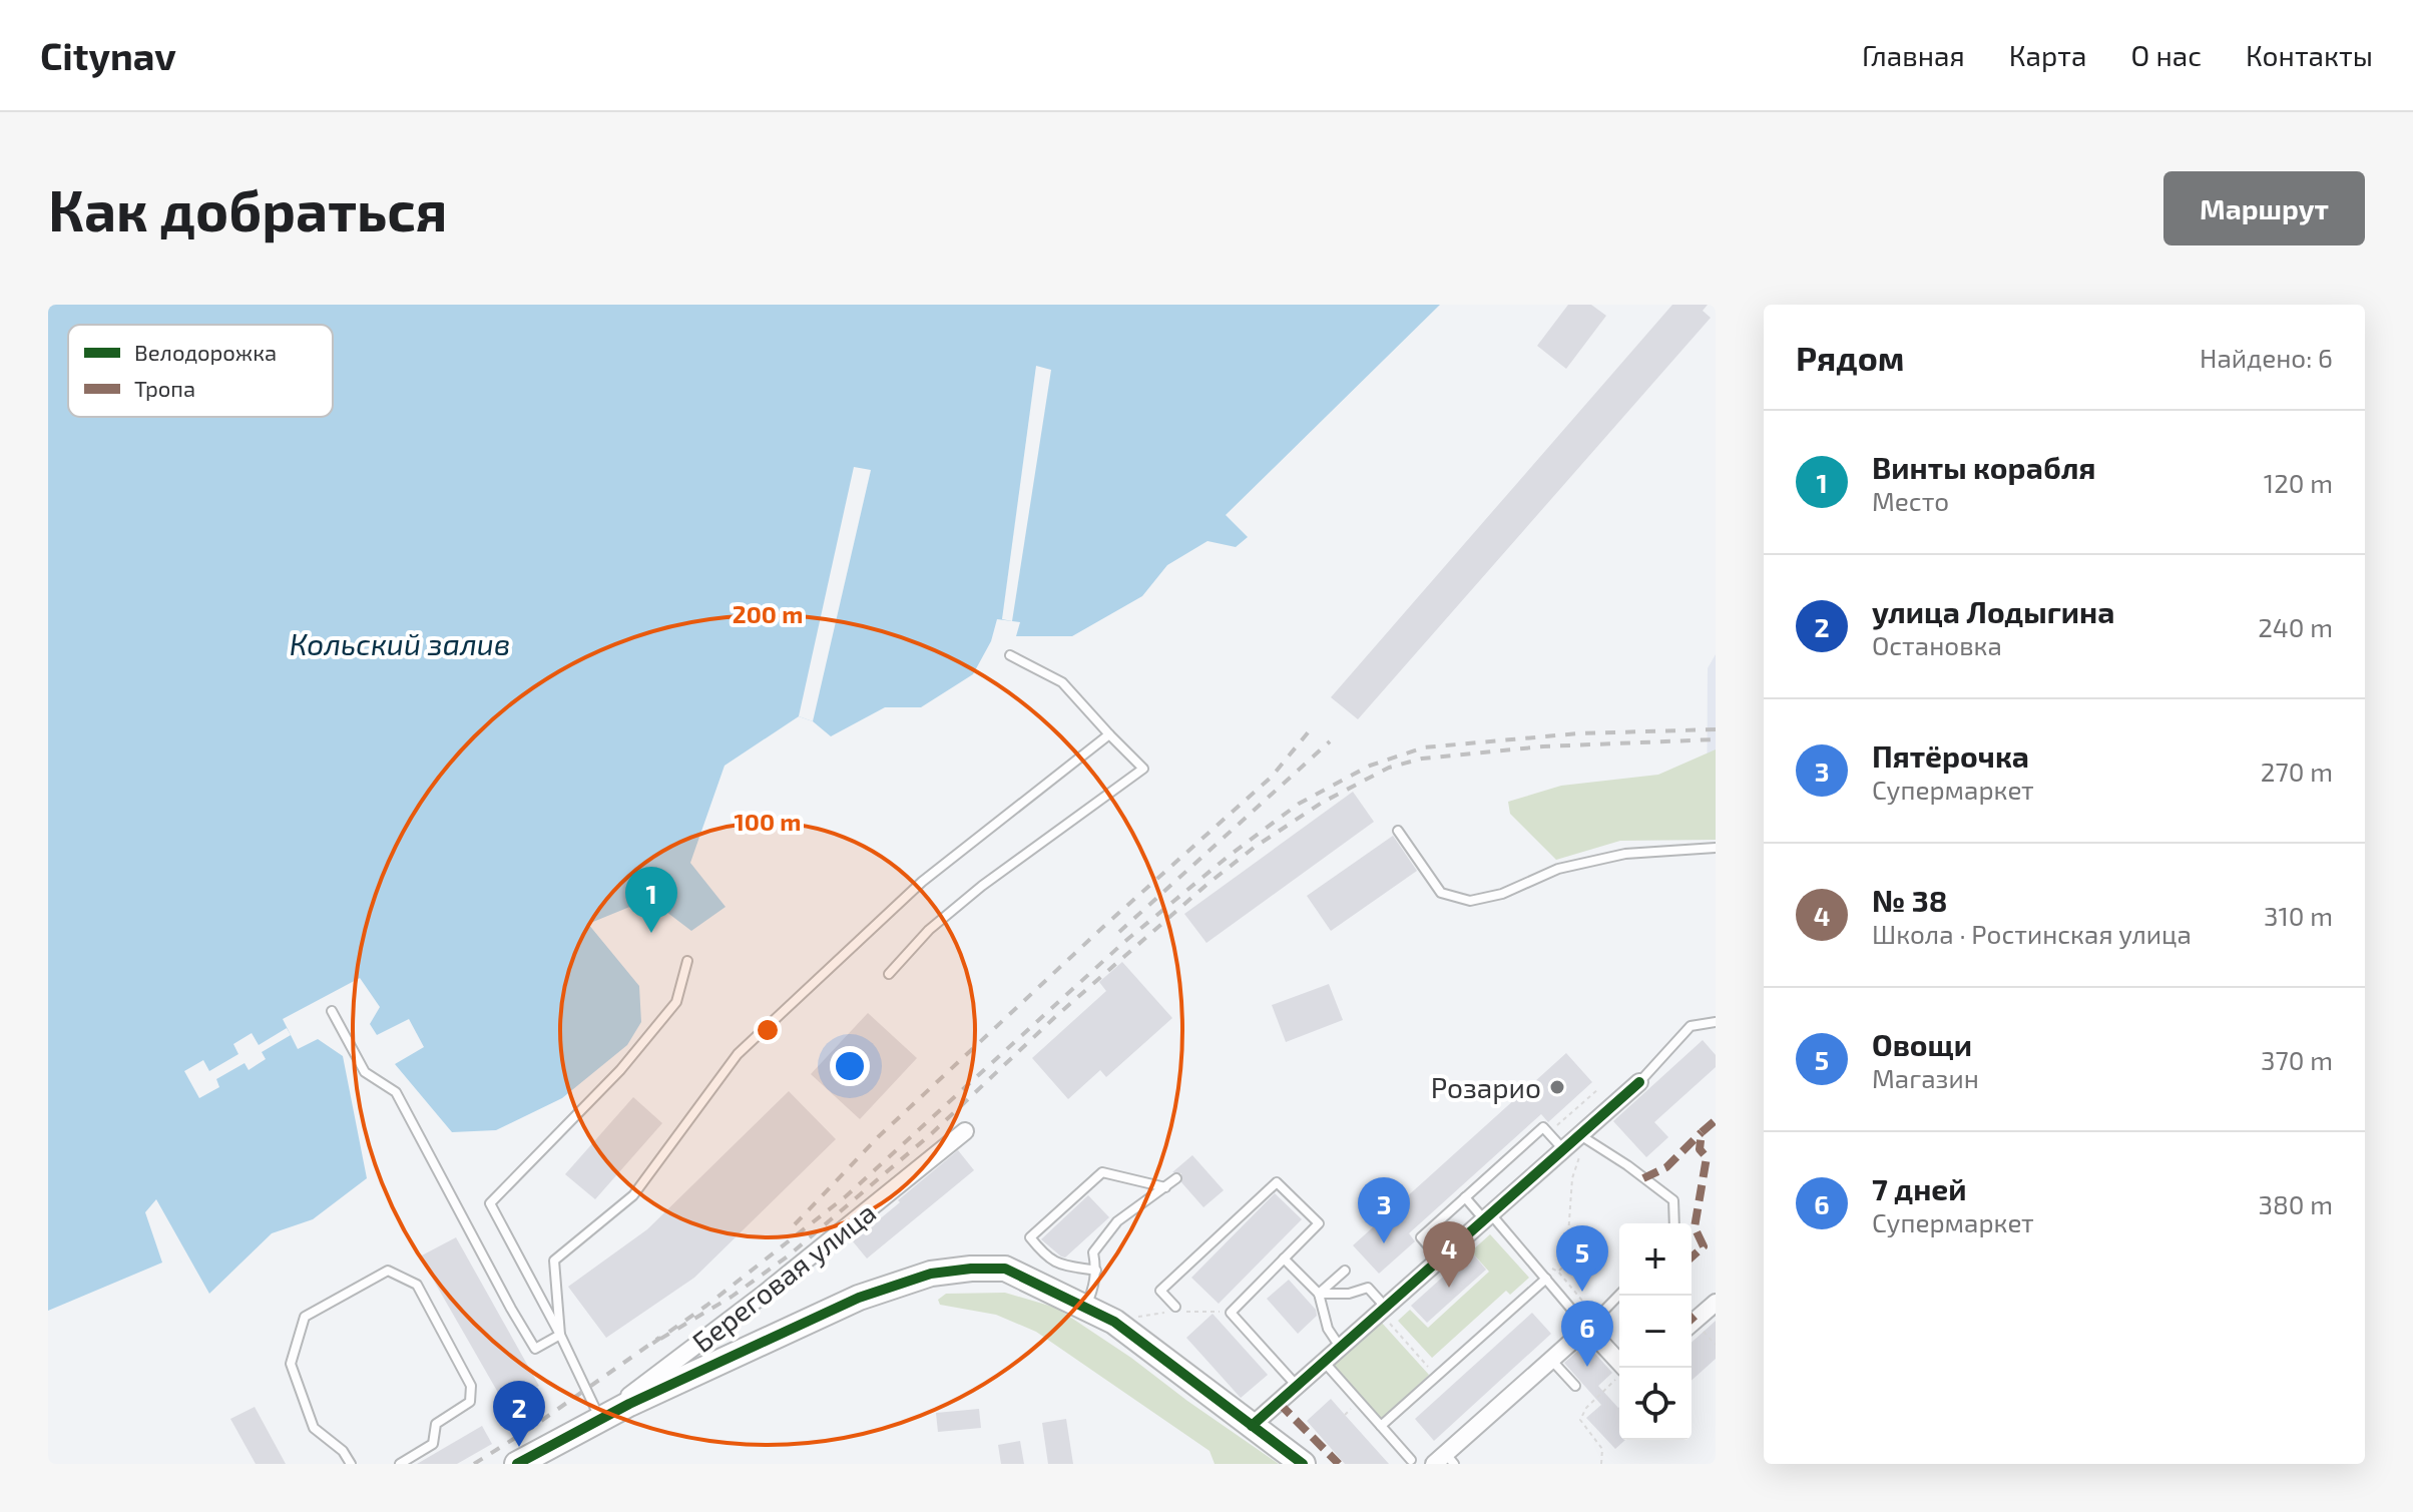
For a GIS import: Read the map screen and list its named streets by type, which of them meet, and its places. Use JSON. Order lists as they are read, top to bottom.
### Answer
{
  "streets": {
    "street": ["Береговая улица"]
  },
  "water": ["Кольский залив"],
  "places": ["Розарио"],
  "legend": ["Велодорожка", "Тропа"],
  "page": {
    "header": "Citynav",
    "nav": [
      "Главная",
      "Карта",
      "О нас",
      "Контакты"
    ],
    "buttons": "Маршрут",
    "title": "Как добраться",
    "heading": ["Рядом", "Найдено: 6"],
    "list": [
      {
        "mark": "1",
        "name": "Винты корабля",
        "note": "Место",
        "value": "120 m"
      },
      {
        "mark": "2",
        "name": "улица Лодыгина",
        "note": "Остановка",
        "value": "240 m"
      },
      {
        "mark": "3",
        "name": "Пятёрочка",
        "note": "Супермаркет",
        "value": "270 m"
      },
      {
        "mark": "4",
        "name": "№ 38",
        "note": "Школа · Ростинская улица",
        "value": "310 m"
      },
      {
        "mark": "5",
        "name": "Овощи",
        "note": "Магазин",
        "value": "370 m"
      },
      {
        "mark": "6",
        "name": "7 дней",
        "note": "Супермаркет",
        "value": "380 m"
      }
    ],
    "pins": [
      "1",
      "3",
      "4",
      "5",
      "6",
      "2"
    ],
    "map_buttons": ["+", "−"]
  },
  "rings": ["200 m", "100 m"]
}
